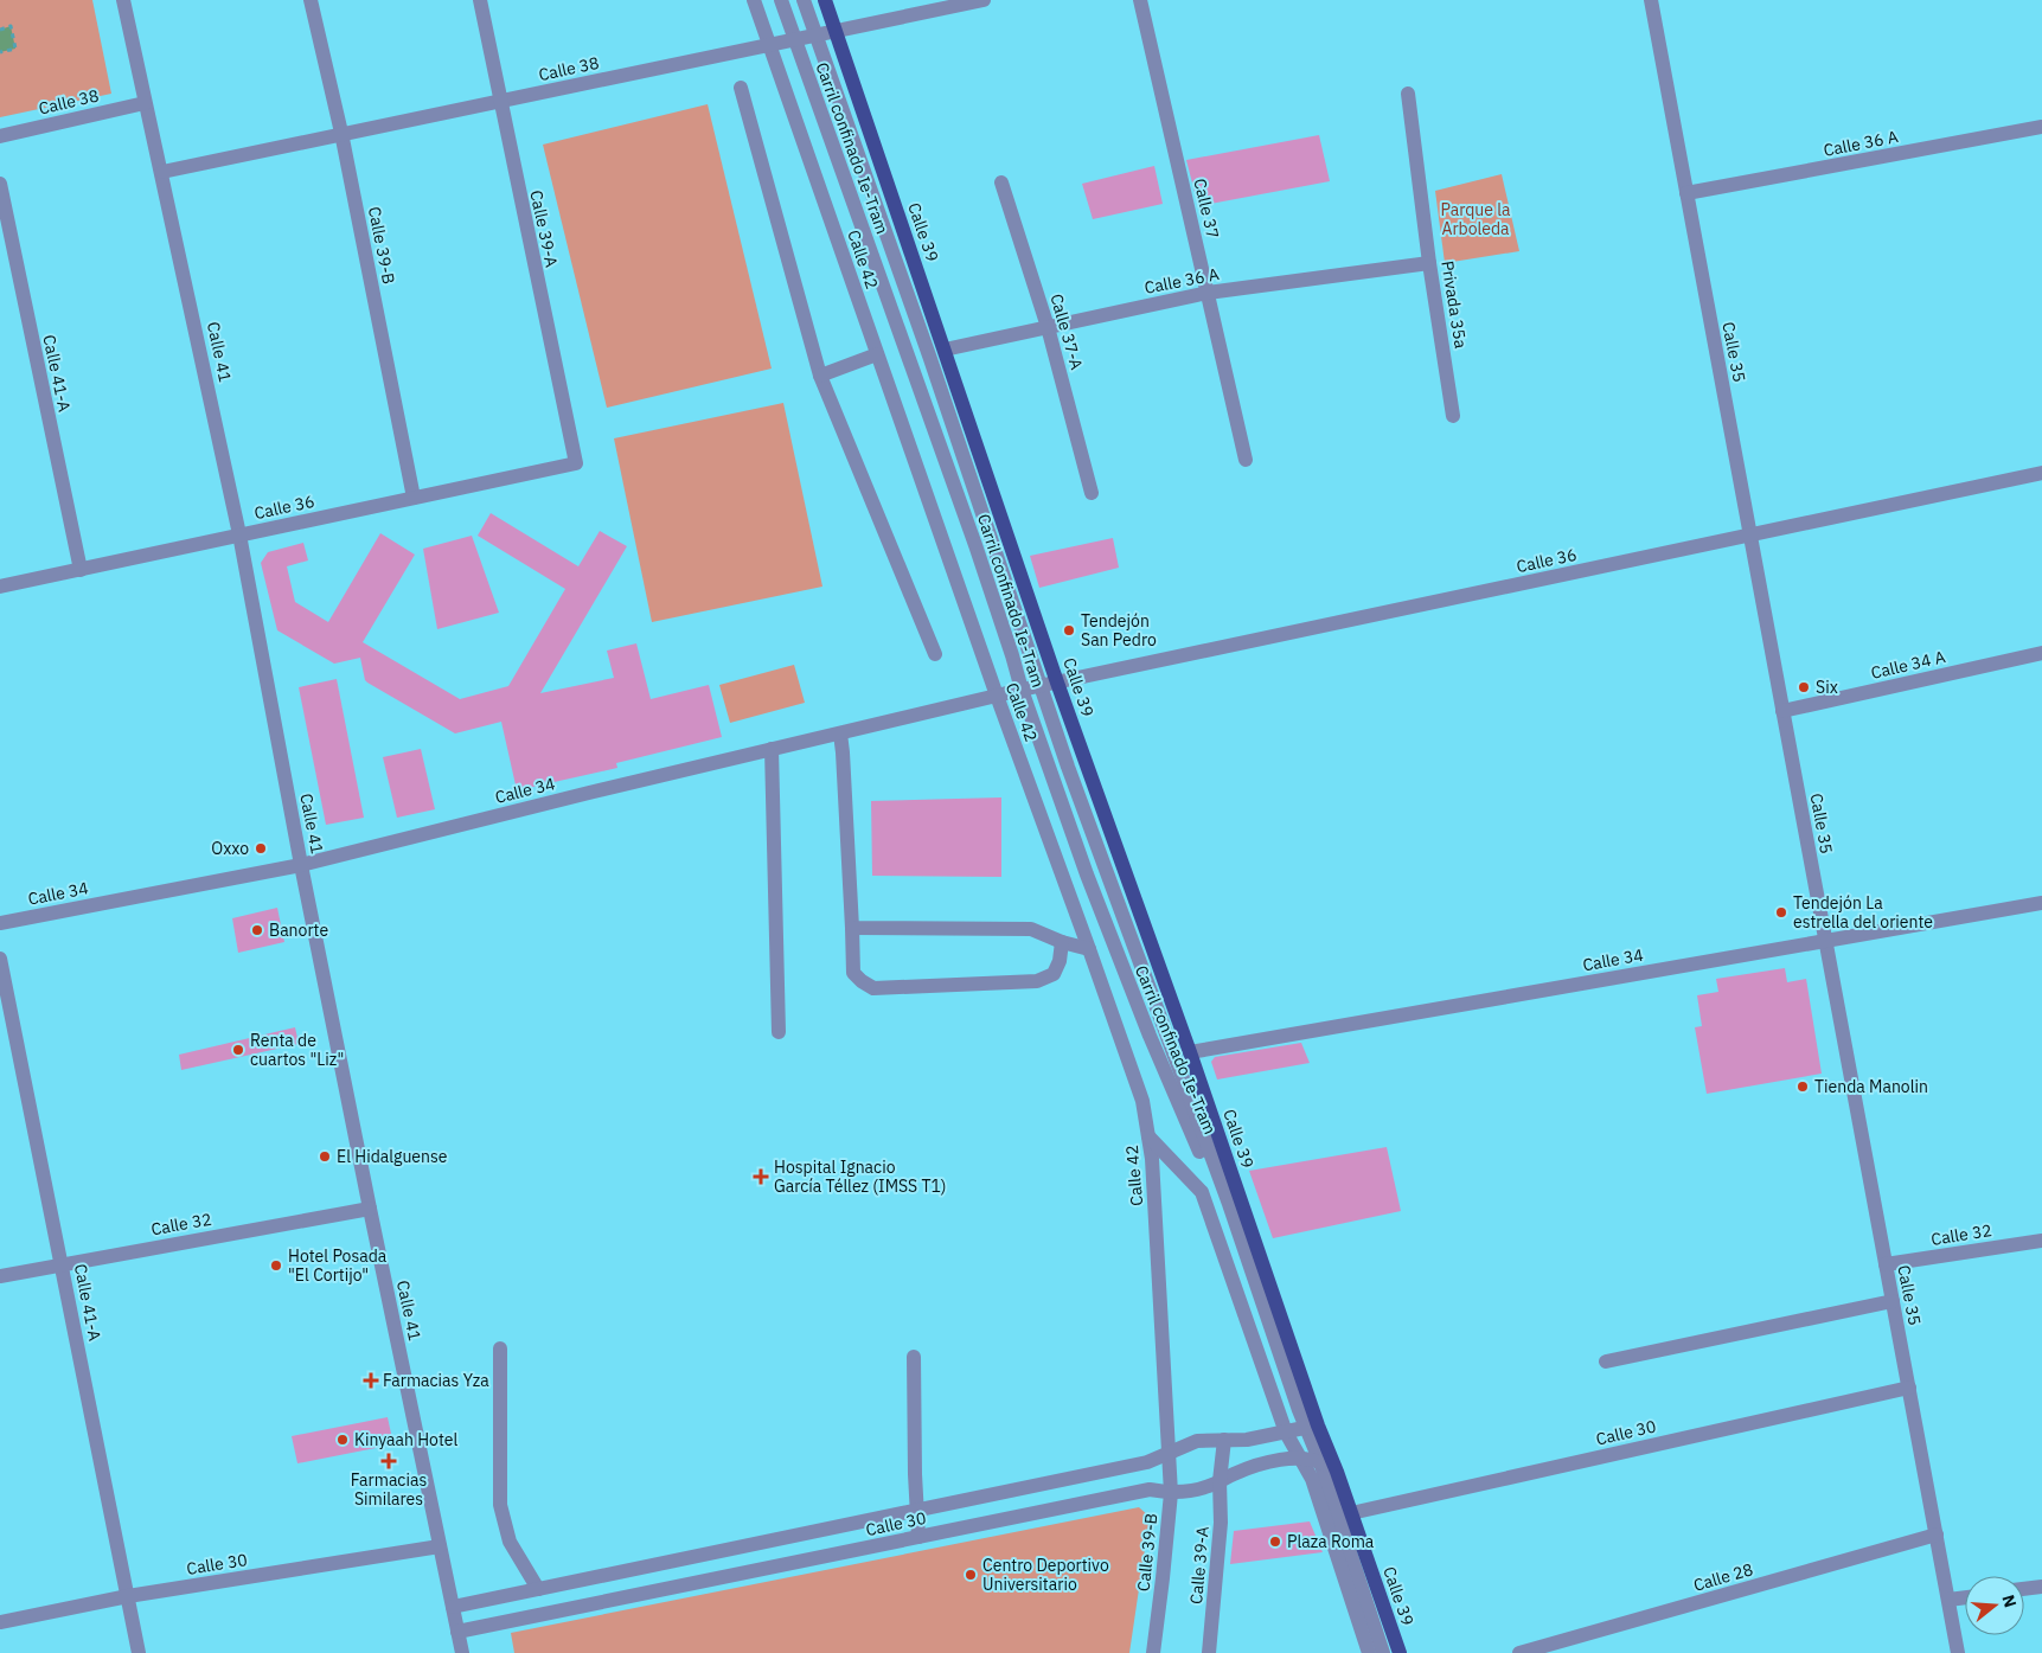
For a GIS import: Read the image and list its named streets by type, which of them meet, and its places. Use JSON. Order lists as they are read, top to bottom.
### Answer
{
  "streets": {
    "main road": ["Calle 39"],
    "street": [
      "Calle 38",
      "Calle 36 A",
      "Carril confinado Ie-Tram",
      "Calle 37",
      "Calle 39-A",
      "Calle 39-B",
      "Calle 42",
      "Privada 35a",
      "Calle 37-A",
      "Calle 41",
      "Calle 35",
      "Calle 41-A",
      "Calle 36",
      "Calle 34 A",
      "Calle 34",
      "Calle 32",
      "Calle 30",
      "Calle 28"
    ]
  },
  "crossings": [
    ["Calle 38", "Carril confinado Ie-Tram"],
    ["Calle 38", "Calle 39-A"],
    ["Calle 38", "Calle 39"],
    ["Calle 38", "Calle 39-B"],
    ["Calle 38", "Calle 42"],
    ["Calle 38", "Calle 41"],
    ["Calle 36 A", "Calle 37"],
    ["Calle 36 A", "Calle 39"],
    ["Calle 36 A", "Privada 35a"],
    ["Calle 36 A", "Calle 37-A"],
    ["Calle 36 A", "Calle 35"],
    ["Carril confinado Ie-Tram", "Calle 39"],
    ["Carril confinado Ie-Tram", "Calle 34"],
    ["Carril confinado Ie-Tram", "Calle 30"],
    ["Calle 39-A", "Calle 36"],
    ["Calle 39-A", "Calle 30"],
    ["Calle 39", "Calle 36"],
    ["Calle 39", "Calle 34"],
    ["Calle 39", "Calle 30"],
    ["Calle 39-B", "Calle 42"],
    ["Calle 39-B", "Calle 36"],
    ["Calle 39-B", "Calle 30"],
    ["Calle 42", "Calle 34"],
    ["Calle 42", "Calle 30"],
    ["Calle 41", "Calle 36"],
    ["Calle 41", "Calle 34"],
    ["Calle 41", "Calle 32"],
    ["Calle 41", "Calle 30"],
    ["Calle 35", "Calle 36"],
    ["Calle 35", "Calle 34 A"],
    ["Calle 35", "Calle 34"],
    ["Calle 35", "Calle 32"],
    ["Calle 35", "Calle 30"],
    ["Calle 35", "Calle 28"],
    ["Calle 41-A", "Calle 36"],
    ["Calle 41-A", "Calle 32"],
    ["Calle 41-A", "Calle 30"],
    ["Calle 36", "Calle 34"]
  ],
  "parks": ["Parque la Arboleda"],
  "places": {
    "other": [
      "Tendejón San Pedro",
      "Six",
      "Oxxo",
      "Tendejón La estrella del oriente",
      "Banorte",
      "Renta de cuartos \"Liz\"",
      "Tienda Manolin",
      "El Hidalguense",
      "Hotel Posada \"El Cortijo\"",
      "Kinyaah Hotel",
      "Plaza Roma",
      "Centro Deportivo Universitario"
    ],
    "health": ["Hospital Ignacio García Téllez (IMSS T1)", "Farmacias Yza", "Farmacias Similares"]
  },
  "north": "right"
}
